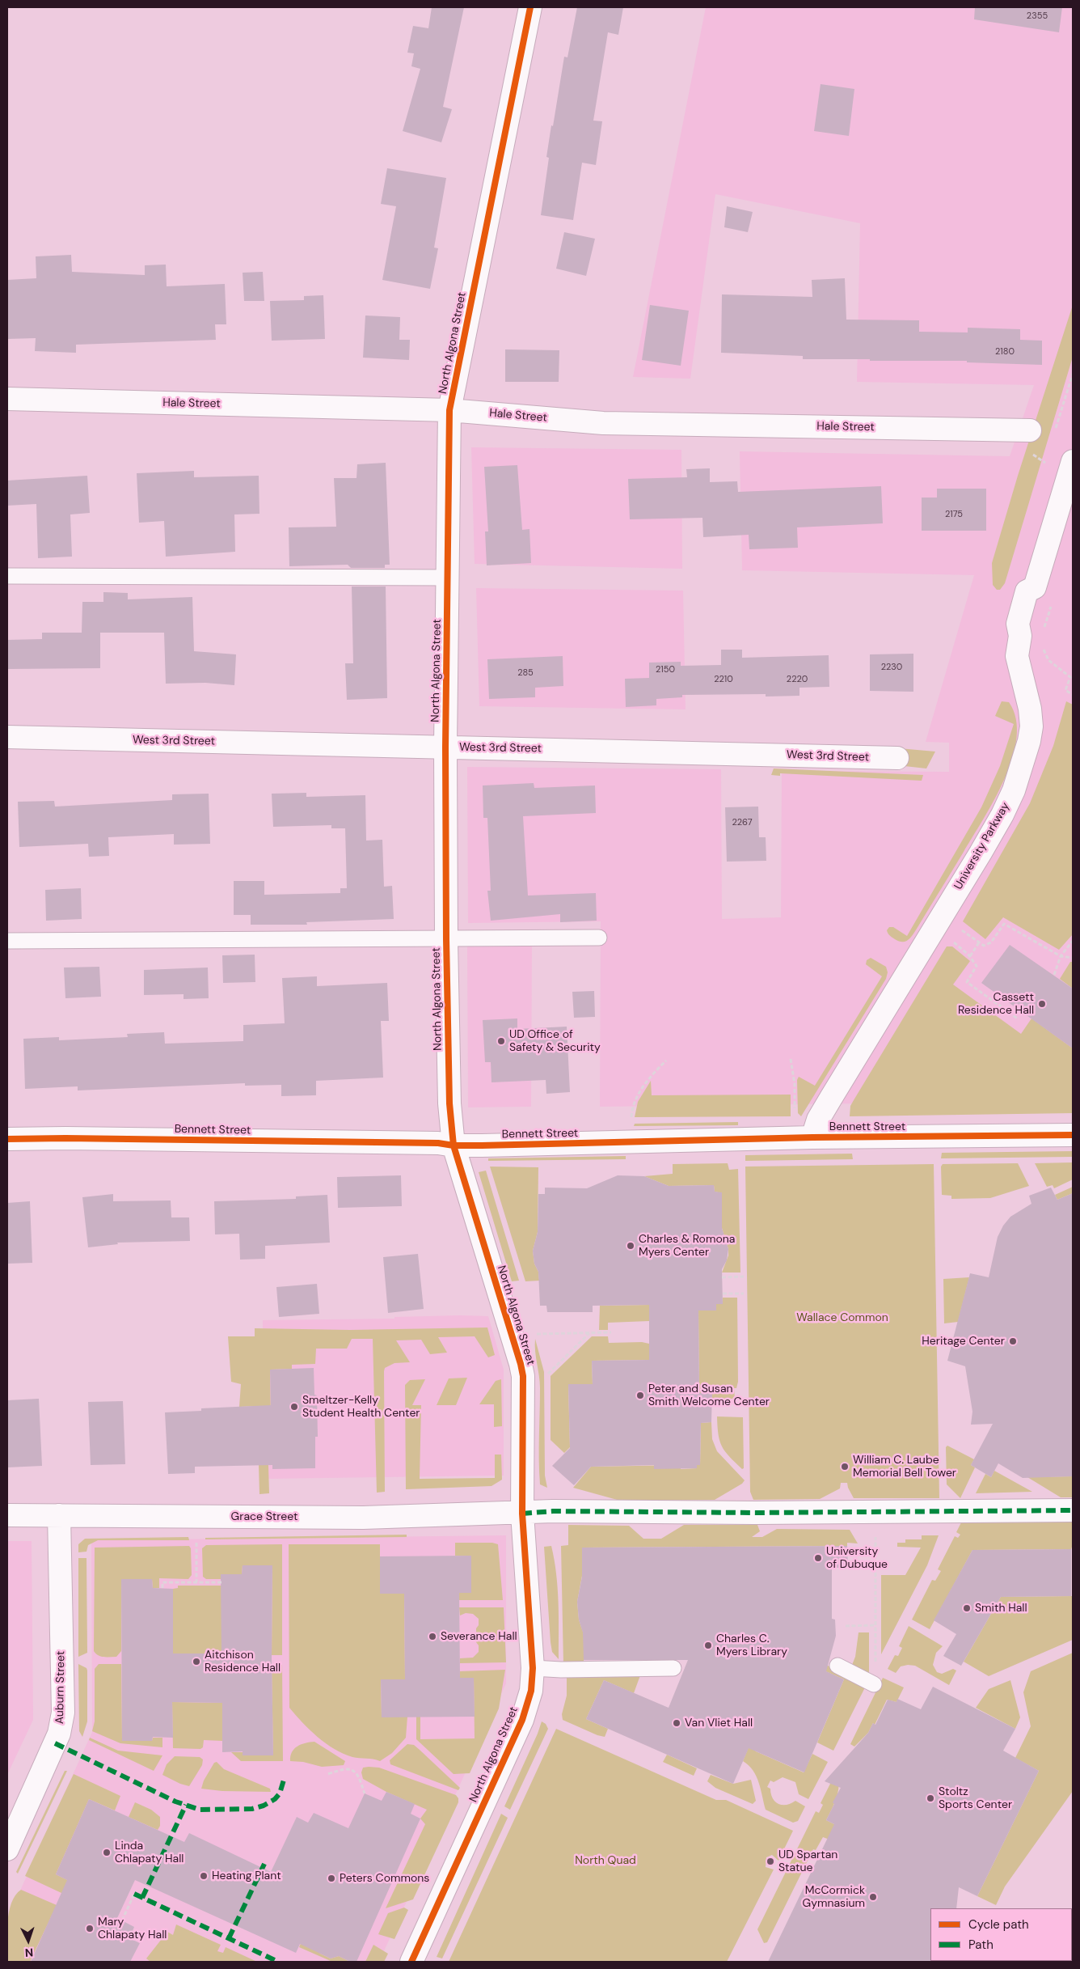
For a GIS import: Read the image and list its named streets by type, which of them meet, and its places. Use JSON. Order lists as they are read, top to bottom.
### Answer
{
  "streets": {
    "street": [
      "North Algona Street",
      "Hale Street",
      "West 3rd Street",
      "University Parkway",
      "Bennett Street",
      "Grace Street",
      "Auburn Street"
    ]
  },
  "crossings": [
    ["North Algona Street", "Hale Street"],
    ["North Algona Street", "West 3rd Street"],
    ["North Algona Street", "Bennett Street"],
    ["North Algona Street", "Grace Street"],
    ["University Parkway", "Bennett Street"],
    ["Grace Street", "Auburn Street"]
  ],
  "parks": ["Wallace Common", "North Quad"],
  "places": [
    "Cassett Residence Hall",
    "UD Office of Safety & Security",
    "Charles & Romona Myers Center",
    "Heritage Center",
    "Peter and Susan Smith Welcome Center",
    "Smeltzer-Kelly Student Health Center",
    "William C. Laube Memorial Bell Tower",
    "University of Dubuque",
    "Smith Hall",
    "Severance Hall",
    "Charles C. Myers Library",
    "Aitchison Residence Hall",
    "Van Vliet Hall",
    "Stoltz Sports Center",
    "Linda Chlapaty Hall",
    "UD Spartan Statue",
    "Heating Plant",
    "Peters Commons",
    "McCormick Gymnasium",
    "Mary Chlapaty Hall"
  ],
  "house_numbers": [
    "2355",
    "2180",
    "2175",
    "2230",
    "2150",
    "285",
    "2210",
    "2220",
    "2267"
  ],
  "legend": ["Cycle path", "Path"],
  "north": "bottom"
}
